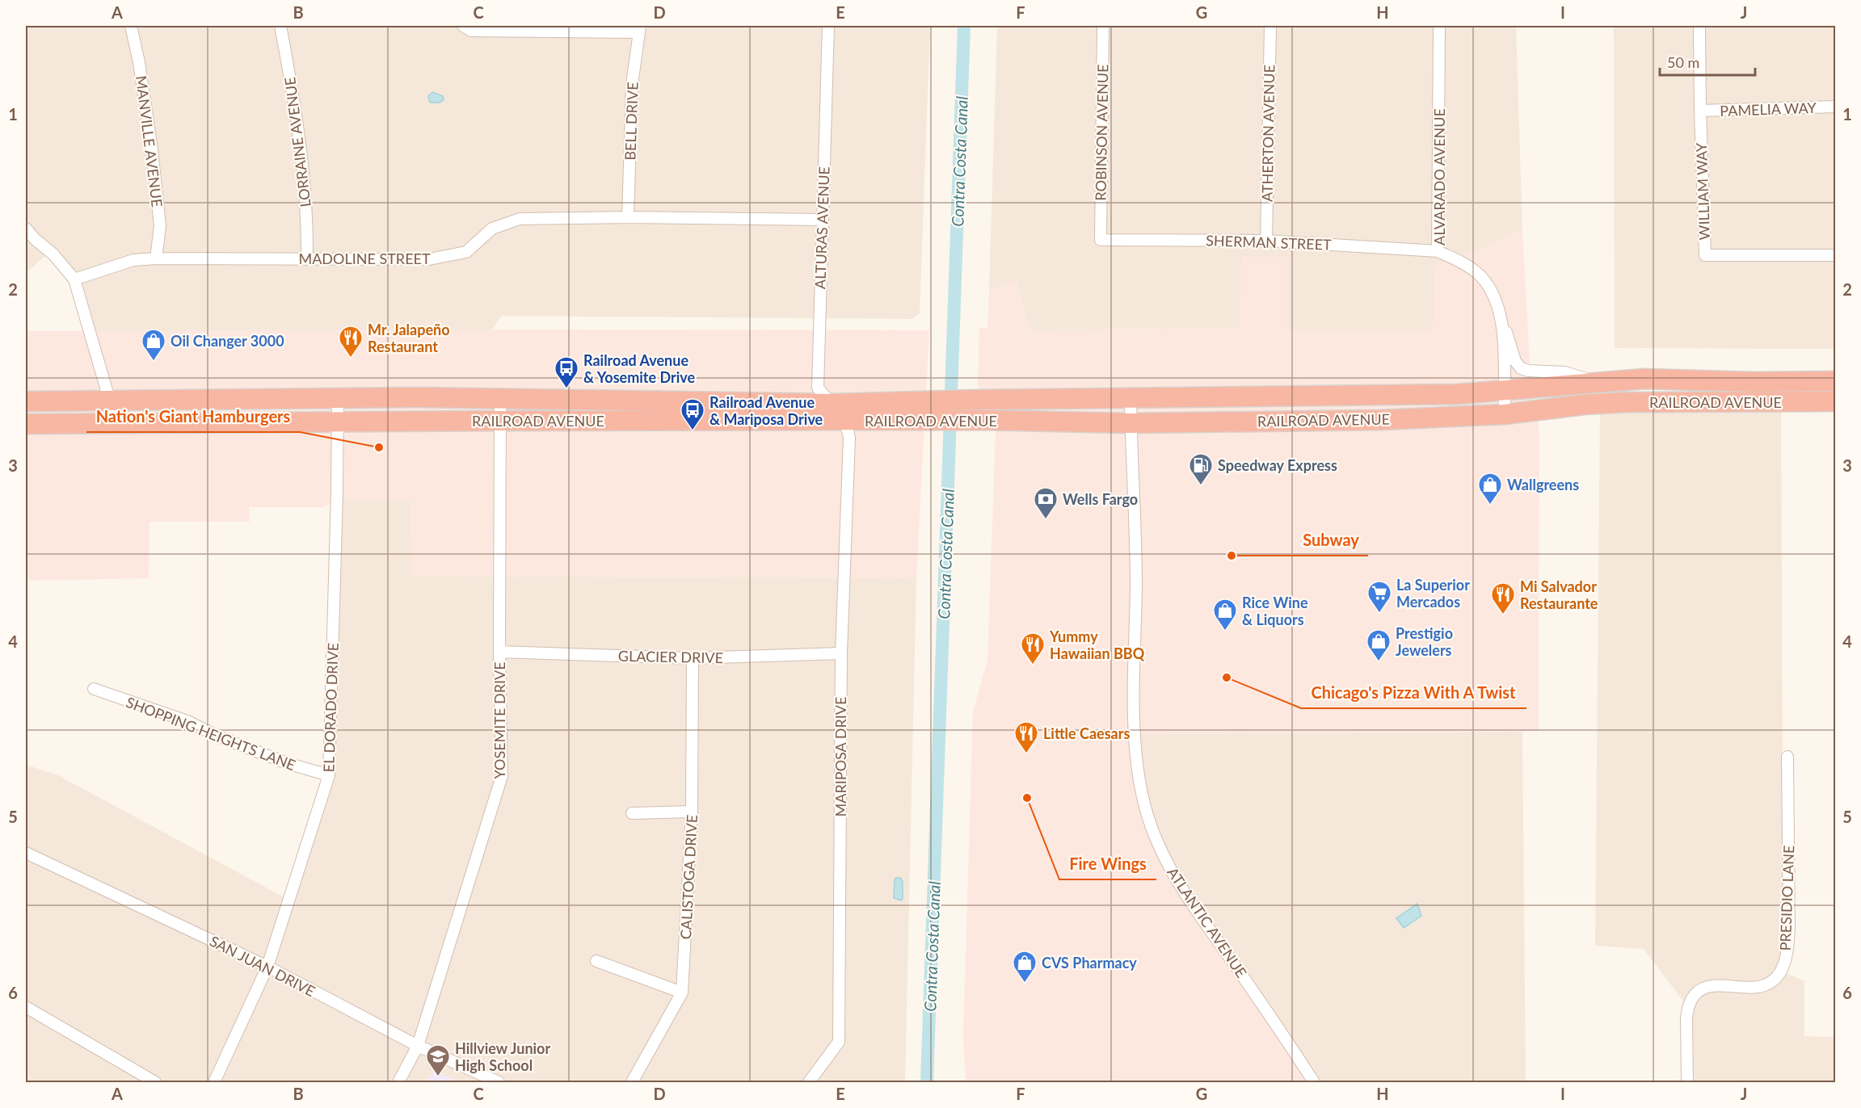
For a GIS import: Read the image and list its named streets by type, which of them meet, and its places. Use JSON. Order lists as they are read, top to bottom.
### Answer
{
  "streets": {
    "highway": ["RAILROAD AVENUE"],
    "street": [
      "PAMELIA WAY",
      "BELL DRIVE",
      "ROBINSON AVENUE",
      "ATHERTON AVENUE",
      "MANVILLE AVENUE",
      "LORRAINE AVENUE",
      "ALVARADO AVENUE",
      "WILLIAM WAY",
      "ALTURAS AVENUE",
      "SHERMAN STREET",
      "MADOLINE STREET",
      "GLACIER DRIVE",
      "EL DORADO DRIVE",
      "YOSEMITE DRIVE",
      "SHOPPING HEIGHTS LANE",
      "MARIPOSA DRIVE",
      "CALISTOGA DRIVE",
      "PRESIDIO LANE",
      "ATLANTIC AVENUE",
      "SAN JUAN DRIVE"
    ]
  },
  "crossings": [
    ["PAMELIA WAY", "WILLIAM WAY"],
    ["BELL DRIVE", "MADOLINE STREET"],
    ["ROBINSON AVENUE", "SHERMAN STREET"],
    ["ATHERTON AVENUE", "SHERMAN STREET"],
    ["MANVILLE AVENUE", "MADOLINE STREET"],
    ["LORRAINE AVENUE", "MADOLINE STREET"],
    ["ALVARADO AVENUE", "SHERMAN STREET"],
    ["ALVARADO AVENUE", "RAILROAD AVENUE"],
    ["ALTURAS AVENUE", "MADOLINE STREET"],
    ["ALTURAS AVENUE", "RAILROAD AVENUE"],
    ["ALTURAS AVENUE", "MARIPOSA DRIVE"],
    ["RAILROAD AVENUE", "EL DORADO DRIVE"],
    ["RAILROAD AVENUE", "YOSEMITE DRIVE"],
    ["RAILROAD AVENUE", "MARIPOSA DRIVE"],
    ["RAILROAD AVENUE", "ATLANTIC AVENUE"],
    ["GLACIER DRIVE", "YOSEMITE DRIVE"],
    ["GLACIER DRIVE", "MARIPOSA DRIVE"],
    ["GLACIER DRIVE", "CALISTOGA DRIVE"],
    ["EL DORADO DRIVE", "SHOPPING HEIGHTS LANE"],
    ["EL DORADO DRIVE", "SAN JUAN DRIVE"],
    ["YOSEMITE DRIVE", "SAN JUAN DRIVE"]
  ],
  "water": ["Contra Costa Canal"],
  "places": {
    "restaurant": [
      "Mr. Jalapeño Restaurant",
      "Mi Salvador Restaurante",
      "Yummy Hawaiian BBQ",
      "Little Caesars"
    ],
    "shop": [
      "Oil Changer 3000",
      "Wallgreens",
      "Rice Wine & Liquors",
      "Prestigio Jewelers",
      "CVS Pharmacy"
    ],
    "bus stop": ["Railroad Avenue & Yosemite Drive", "Railroad Avenue & Mariposa Drive"],
    "other": [
      "Nation's Giant Hamburgers",
      "Subway",
      "Chicago's Pizza With A Twist",
      "Fire Wings"
    ],
    "fuel station": ["Speedway Express"],
    "bank": ["Wells Fargo"],
    "supermarket": ["La Superior Mercados"],
    "school or university": ["Hillview Junior High School"]
  },
  "scale_bar": "50 m",
  "grid": {
    "columns": [
      "A",
      "B",
      "C",
      "D",
      "E",
      "F",
      "G",
      "H",
      "I",
      "J"
    ],
    "rows": [
      "1",
      "2",
      "3",
      "4",
      "5",
      "6"
    ]
  }
}
